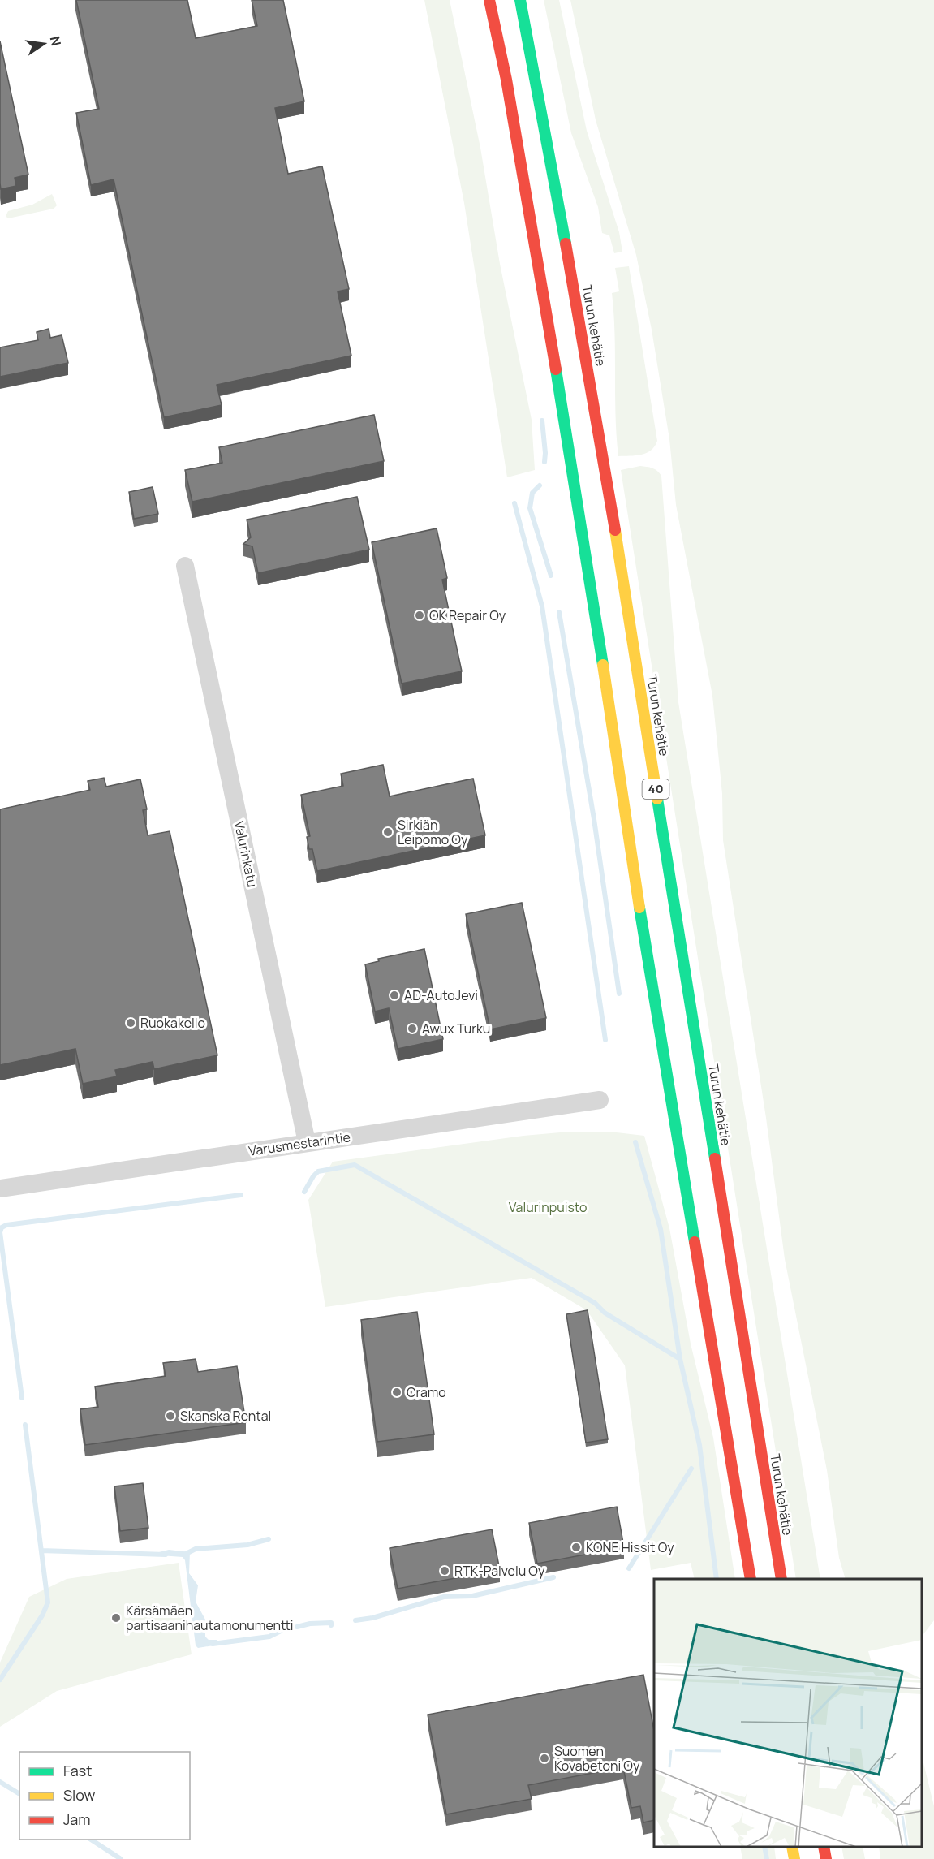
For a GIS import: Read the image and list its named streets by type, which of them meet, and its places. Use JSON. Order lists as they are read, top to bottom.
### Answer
{
  "streets": {
    "highway": ["Turun kehätie", "40"],
    "street": ["Valurinkatu", "Varusmestarintie"]
  },
  "crossings": [
    ["Valurinkatu", "Varusmestarintie"]
  ],
  "parks": ["Valurinpuisto"],
  "places": [
    "OK Repair Oy",
    "Sirkiän Leipomo Oy",
    "AD-AutoJevi",
    "Ruokakello",
    "Awux Turku",
    "Cramo",
    "Skanska Rental",
    "KONE Hissit Oy",
    "RTK-Palvelu Oy",
    "Kärsämäen partisaanihautamonumentti",
    "Suomen Kovabetoni Oy"
  ],
  "legend": ["Fast", "Slow", "Jam"],
  "north": "right"
}
